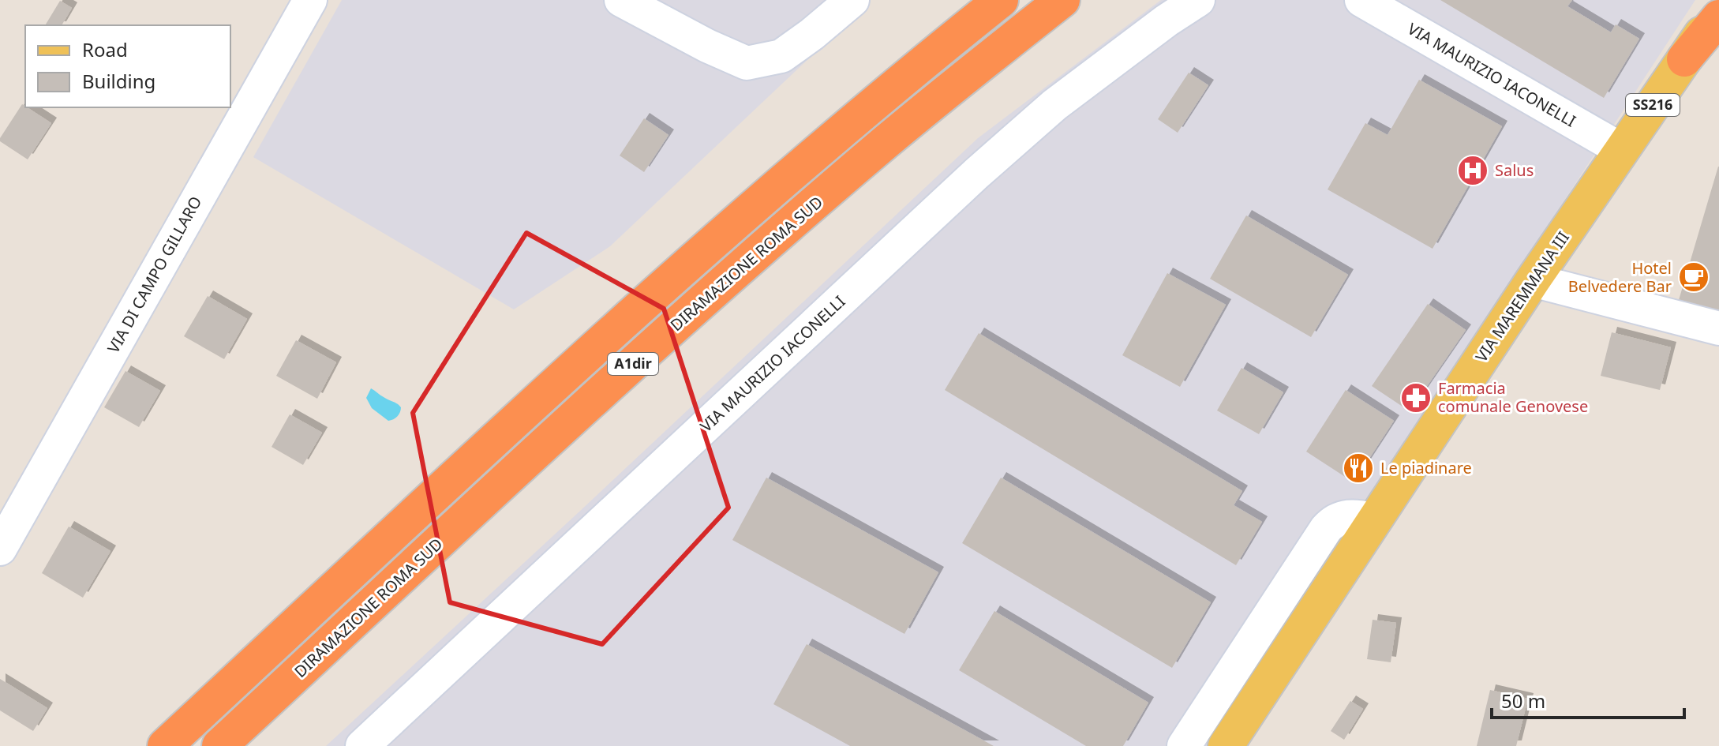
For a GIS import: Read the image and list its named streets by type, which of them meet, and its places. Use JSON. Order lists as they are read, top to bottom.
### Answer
{
  "streets": {
    "highway": ["DIRAMAZIONE ROMA SUD", "A1dir"],
    "main road": ["SS216", "VIA MAREMMANA III"],
    "street": ["VIA MAURIZIO IACONELLI", "VIA DI CAMPO GILLARO"]
  },
  "crossings": [
    ["VIA MAURIZIO IACONELLI", "VIA MAREMMANA III"]
  ],
  "places": {
    "hospital": ["Salus"],
    "cafe": ["Hotel Belvedere Bar"],
    "pharmacy": ["Farmacia comunale Genovese"],
    "restaurant": ["Le piadinare"]
  },
  "legend": ["Road", "Building"],
  "scale_bar": "50 m"
}
